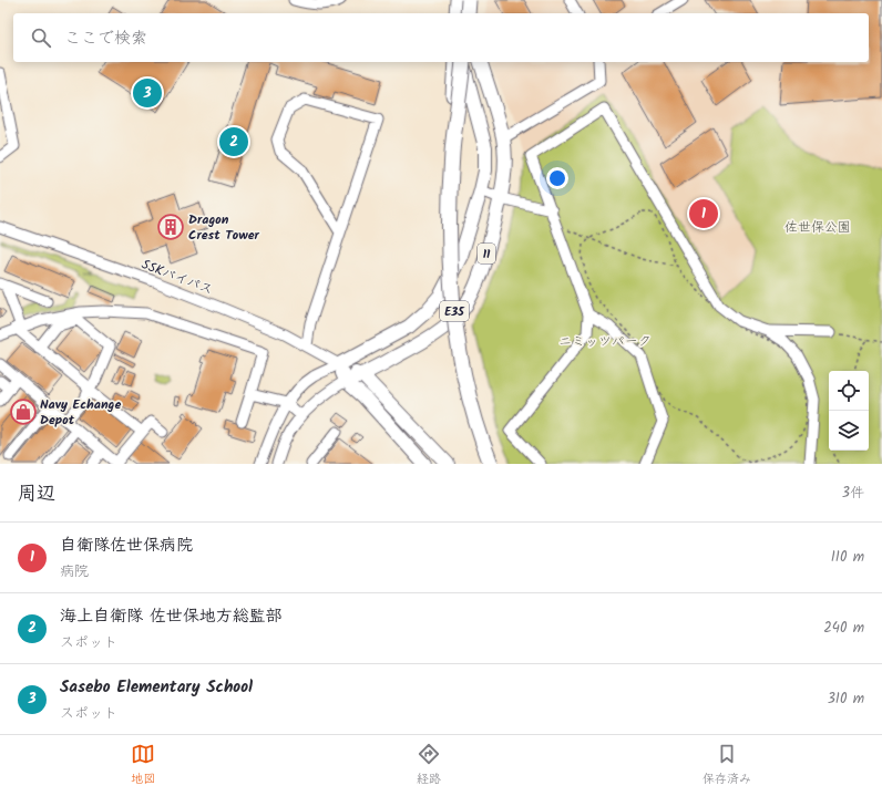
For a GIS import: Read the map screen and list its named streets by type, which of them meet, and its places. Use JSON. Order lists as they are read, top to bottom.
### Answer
{
  "streets": {
    "highway": ["E35"],
    "main road": ["11"],
    "street": ["SSKバイパス"]
  },
  "crossings": [
    ["11", "SSKバイパス"],
    ["11", "E35"]
  ],
  "parks": ["佐世保公園", "ニミッツパーク"],
  "places": {
    "building": ["Dragon Crest Tower"],
    "shop": ["Navy Echange Depot"]
  },
  "page": {
    "search": "ここで検索",
    "pins": ["3", "2", "1"],
    "heading": ["周辺", "3件"],
    "list": [
      {
        "mark": "1",
        "name": "自衛隊佐世保病院",
        "note": "病院",
        "value": "110 m"
      },
      {
        "mark": "2",
        "name": "海上自衛隊 佐世保地方総監部",
        "note": "スポット",
        "value": "240 m"
      },
      {
        "mark": "3",
        "name": "Sasebo Elementary School",
        "note": "スポット",
        "value": "310 m"
      }
    ],
    "nav": ["地図", "経路", "保存済み"]
  }
}
